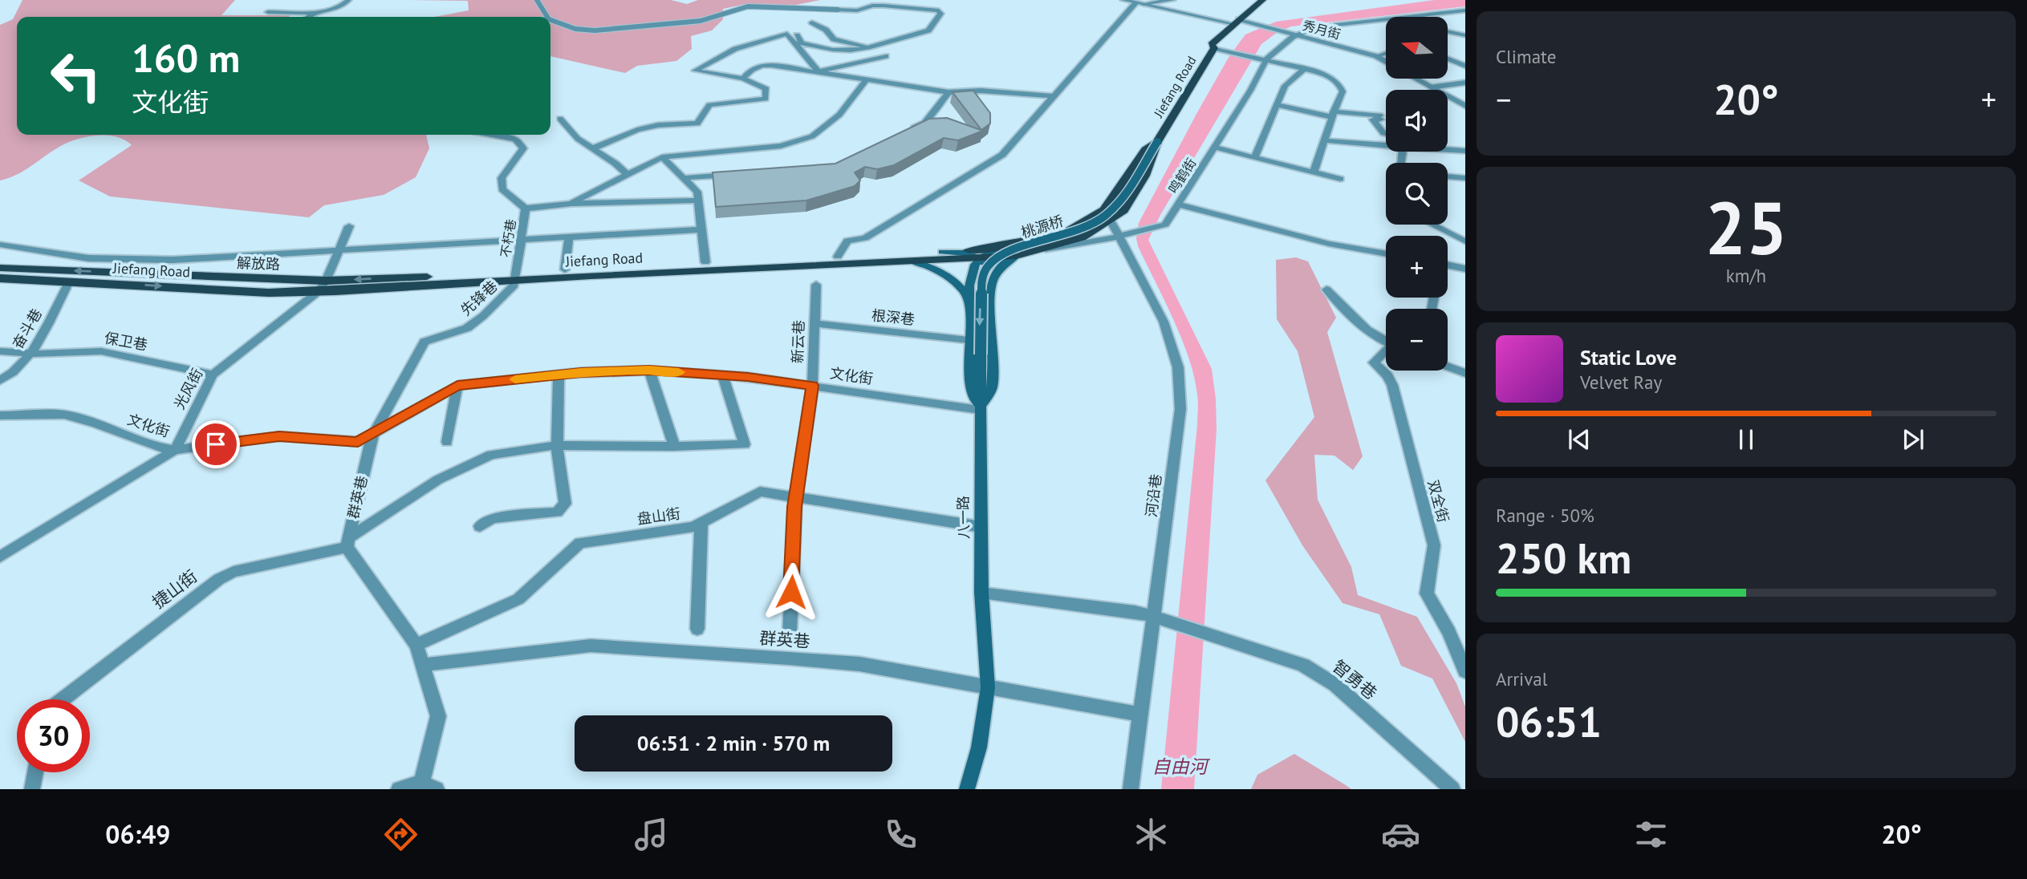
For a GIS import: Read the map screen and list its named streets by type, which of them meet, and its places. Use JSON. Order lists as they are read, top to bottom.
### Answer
{
  "streets": {
    "main road": [
      "Jiefang Road",
      "桃源桥",
      "解放路",
      "八一路"
    ],
    "street": [
      "秀月街",
      "鸣鹤街",
      "不朽巷",
      "先锋巷",
      "根深巷",
      "奋斗巷",
      "保卫巷",
      "新云巷",
      "文化街",
      "光风街",
      "河沿巷",
      "群英巷",
      "双全街",
      "盘山街",
      "捷山街",
      "智勇巷"
    ]
  },
  "crossings": [
    ["秀月街", "Jiefang Road"],
    ["秀月街", "鸣鹤街"],
    ["Jiefang Road", "鸣鹤街"],
    ["Jiefang Road", "桃源桥"],
    ["Jiefang Road", "不朽巷"],
    ["Jiefang Road", "解放路"],
    ["Jiefang Road", "先锋巷"],
    ["Jiefang Road", "奋斗巷"],
    ["Jiefang Road", "光风街"],
    ["Jiefang Road", "河沿巷"],
    ["Jiefang Road", "八一路"],
    ["鸣鹤街", "河沿巷"],
    ["桃源桥", "文化街"],
    ["桃源桥", "八一路"],
    ["不朽巷", "解放路"],
    ["不朽巷", "先锋巷"],
    ["解放路", "先锋巷"],
    ["解放路", "光风街"],
    ["先锋巷", "群英巷"],
    ["根深巷", "新云巷"],
    ["奋斗巷", "保卫巷"],
    ["保卫巷", "光风街"],
    ["新云巷", "文化街"],
    ["新云巷", "盘山街"],
    ["文化街", "光风街"],
    ["文化街", "群英巷"],
    ["文化街", "八一路"],
    ["河沿巷", "群英巷"],
    ["河沿巷", "智勇巷"],
    ["群英巷", "八一路"],
    ["群英巷", "捷山街"],
    ["盘山街", "八一路"],
    ["八一路", "智勇巷"]
  ],
  "one_way": ["桃源桥", "解放路"],
  "water": ["自由河"],
  "north": "left",
  "page": {
    "tile": [
      "Climate",
      ["25", "km/h"],
      ["Range · 50%", "250 km"],
      ["Arrival", "06:51"]
    ],
    "map_buttons": ["+", "−"],
    "turn": ["160 m", "文化街"],
    "heat": ["−", "20°", "+"],
    "song": ["Static Love", "Velvet Ray"],
    "limit": "30",
    "trip": "06:51 · 2 min · 570 m",
    "tabs": ["06:49", "20°"]
  }
}
